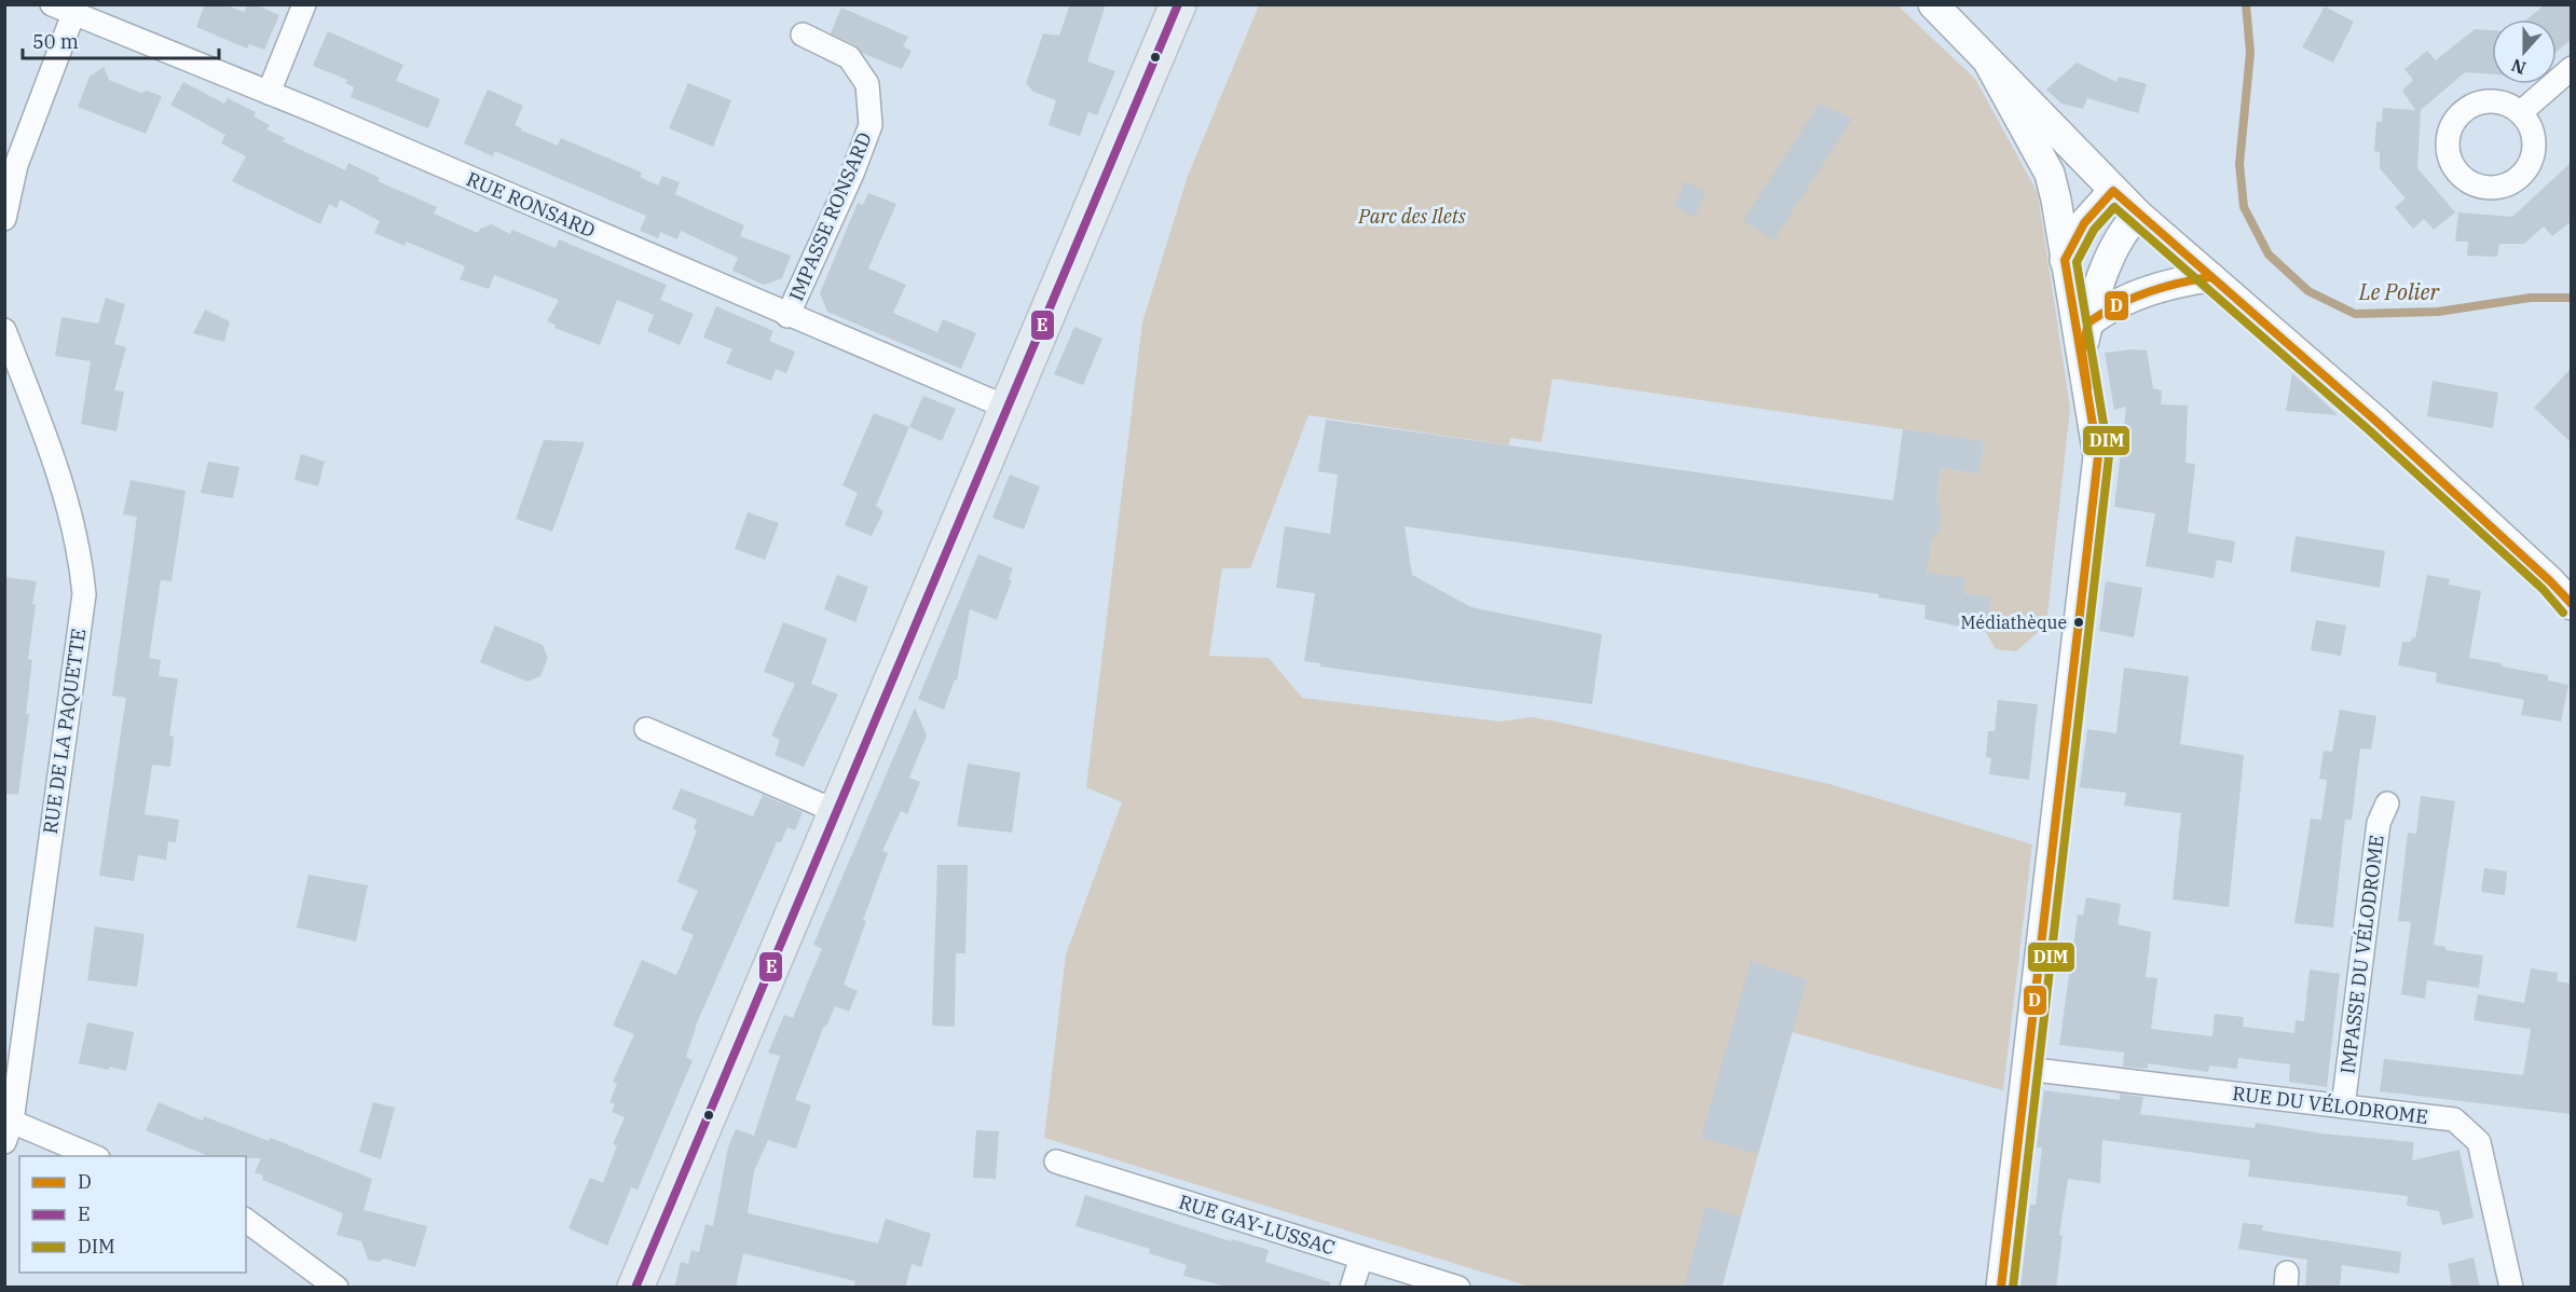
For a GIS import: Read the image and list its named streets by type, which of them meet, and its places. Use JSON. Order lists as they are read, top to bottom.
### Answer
{
  "streets": {
    "street": [
      "RUE RONSARD",
      "IMPASSE RONSARD",
      "RUE DE LA PAQUETTE",
      "IMPASSE DU VÉLODROME",
      "RUE DU VÉLODROME",
      "RUE GAY-LUSSAC"
    ]
  },
  "crossings": [
    ["RUE RONSARD", "IMPASSE RONSARD"],
    ["IMPASSE DU VÉLODROME", "RUE DU VÉLODROME"]
  ],
  "water": ["Le Polier"],
  "parks": ["Parc des Ilets"],
  "places": ["Médiathèque"],
  "lines": ["transit line E", "transit line D", "transit line DIM"],
  "legend": ["D", "E", "DIM"],
  "scale_bar": "50 m",
  "north": "bottom"
}
